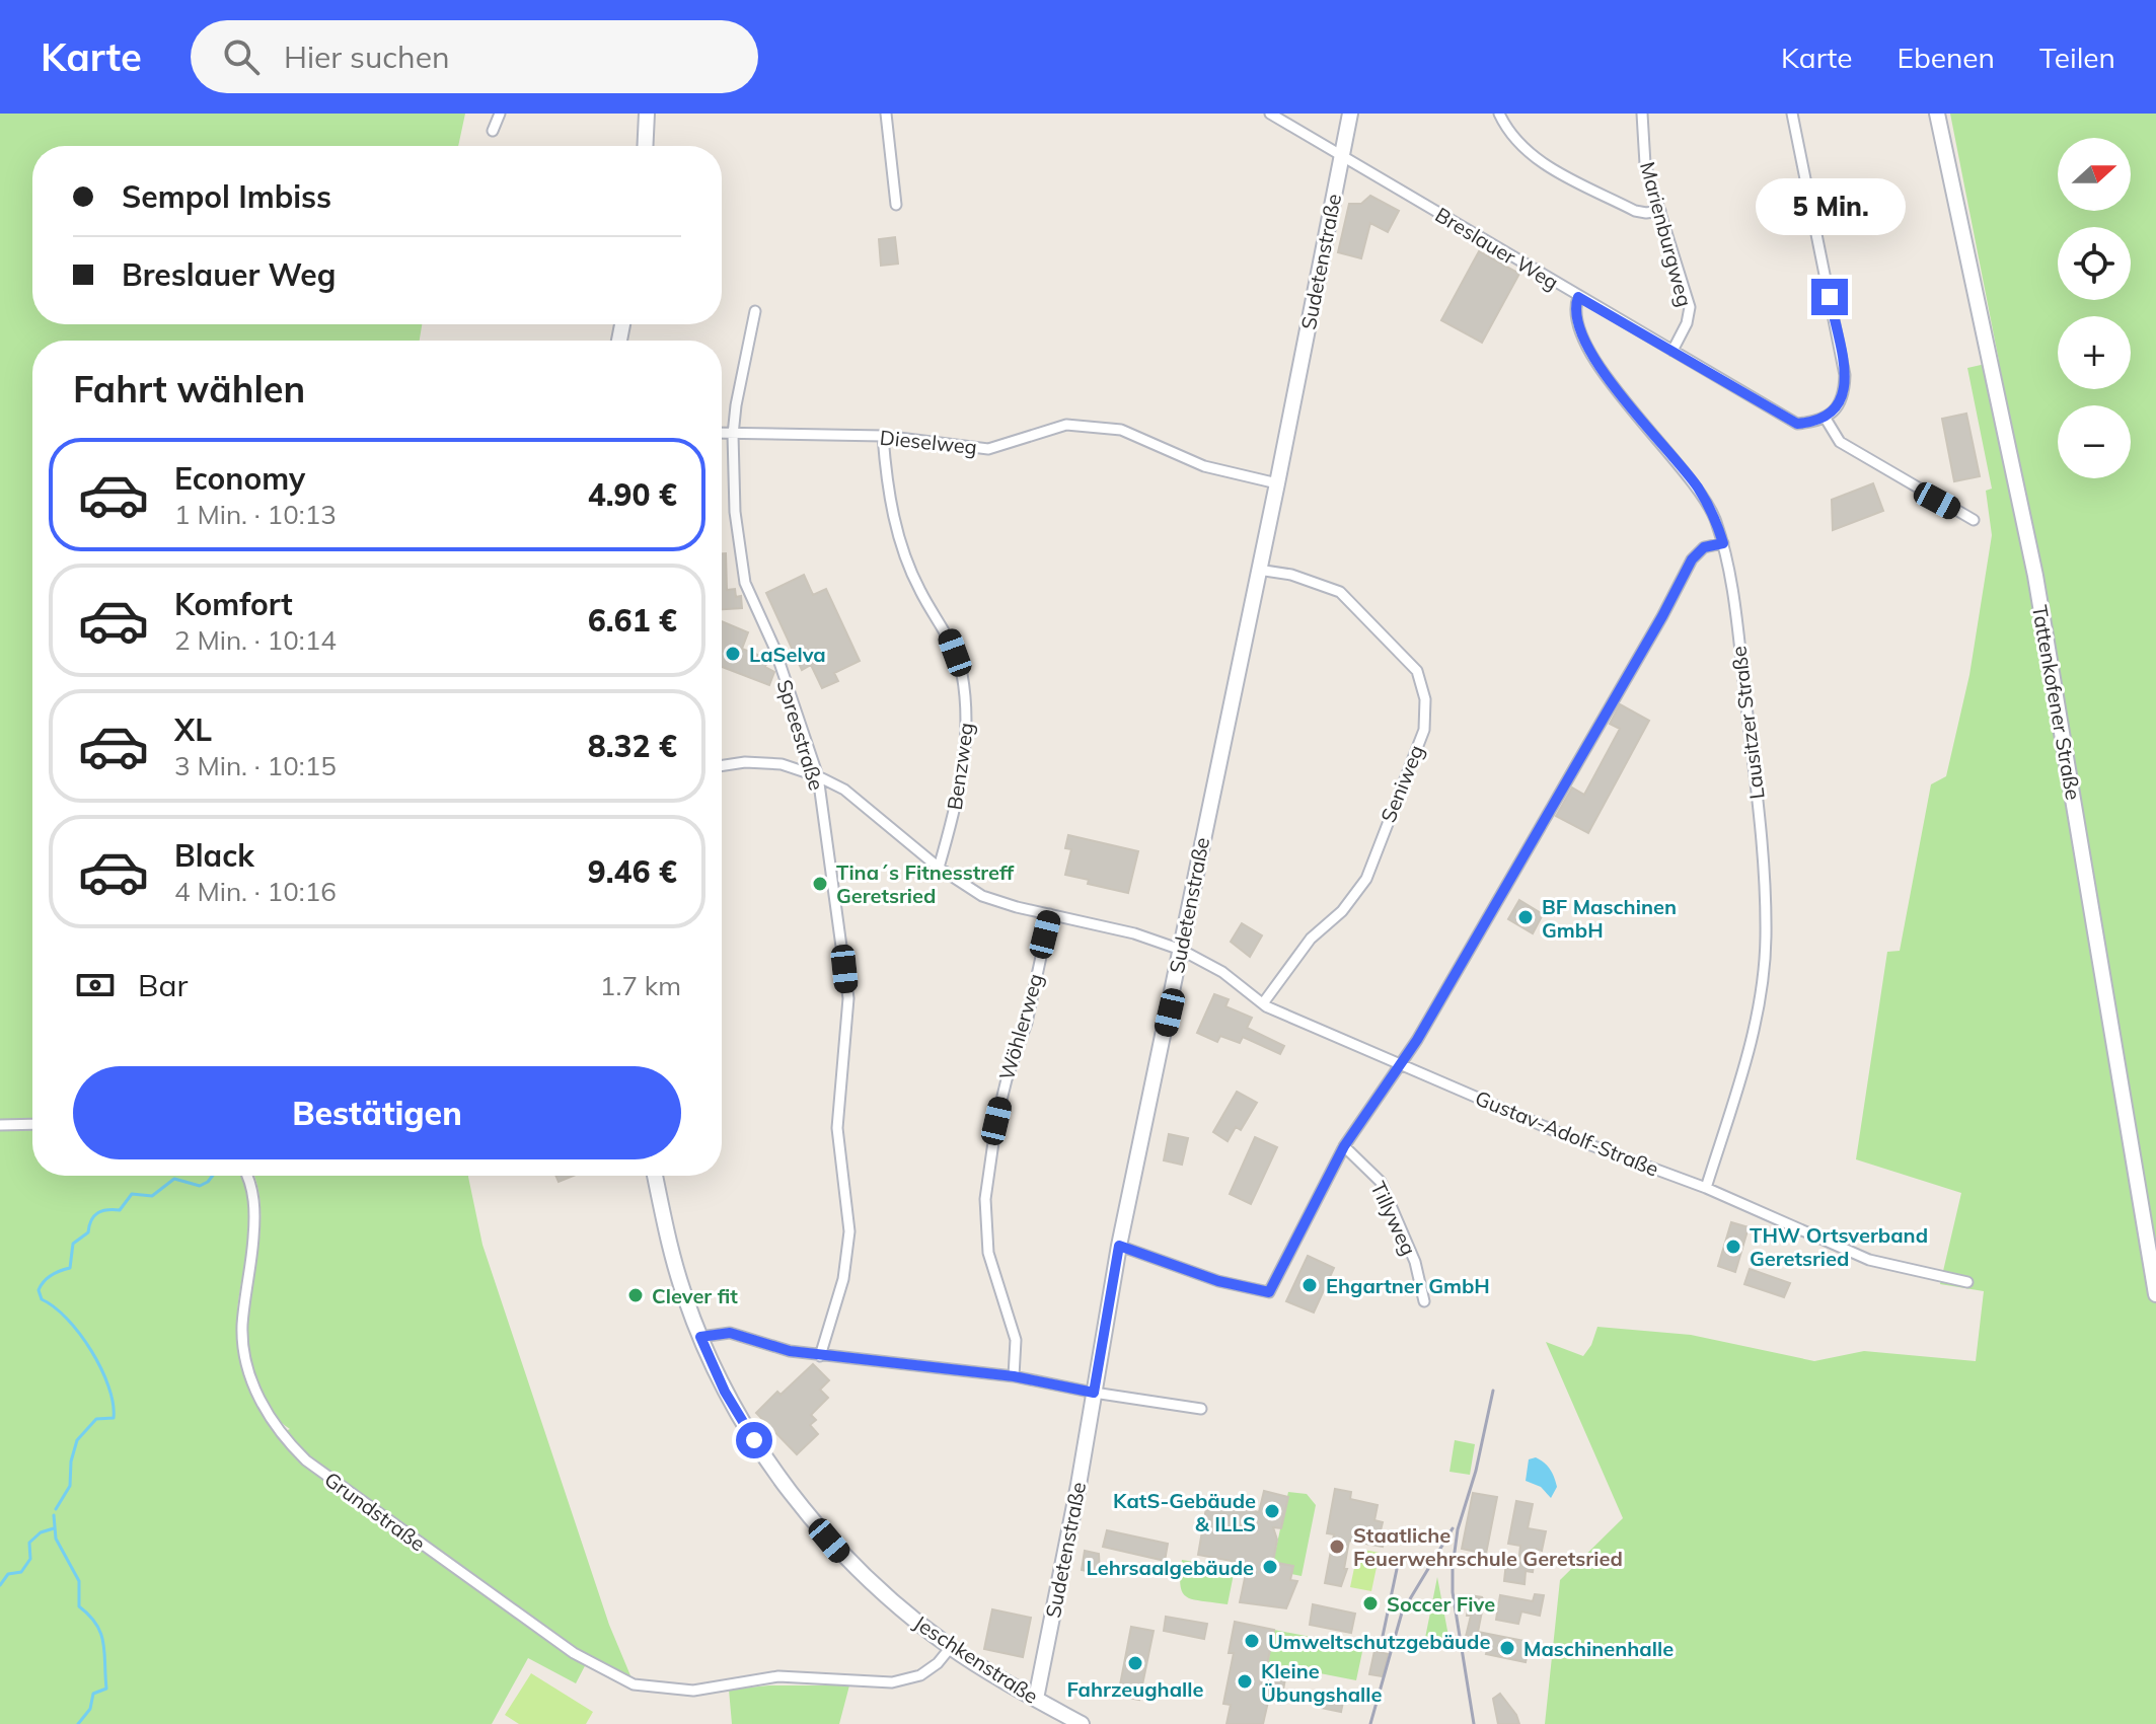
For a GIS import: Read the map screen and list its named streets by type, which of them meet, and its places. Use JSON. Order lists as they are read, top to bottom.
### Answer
{
  "streets": {
    "street": [
      "Marienburgweg",
      "Breslauer Weg",
      "Sudetenstraße",
      "Dieselweg",
      "Tattenkofener Straße",
      "Lausitzer Straße",
      "Spreestraße",
      "Benzweg",
      "Seniweg",
      "Wöhlerweg",
      "Gustav-Adolf-Straße",
      "Tillyweg",
      "Grundstraße",
      "Jeschkenstraße"
    ]
  },
  "crossings": [
    ["Marienburgweg", "Breslauer Weg"],
    ["Breslauer Weg", "Sudetenstraße"],
    ["Breslauer Weg", "Lausitzer Straße"],
    ["Sudetenstraße", "Dieselweg"],
    ["Sudetenstraße", "Seniweg"],
    ["Sudetenstraße", "Gustav-Adolf-Straße"],
    ["Sudetenstraße", "Jeschkenstraße"],
    ["Dieselweg", "Spreestraße"],
    ["Dieselweg", "Benzweg"],
    ["Lausitzer Straße", "Gustav-Adolf-Straße"],
    ["Spreestraße", "Gustav-Adolf-Straße"],
    ["Benzweg", "Gustav-Adolf-Straße"],
    ["Seniweg", "Gustav-Adolf-Straße"],
    ["Wöhlerweg", "Gustav-Adolf-Straße"],
    ["Grundstraße", "Jeschkenstraße"]
  ],
  "places": [
    "LaSelva",
    "Tina´s Fitnesstreff Geretsried",
    "BF Maschinen GmbH",
    "THW Ortsverband Geretsried",
    "Ehgartner GmbH",
    "Clever fit",
    "KatS-Gebäude & ILLS",
    "Staatliche Feuerwehrschule Geretsried",
    "Lehrsaalgebäude",
    "Soccer Five",
    "Umweltschutzgebäude",
    "Maschinenhalle",
    "Fahrzeughalle",
    "Kleine Übungshalle"
  ],
  "north": "right",
  "page": {
    "header": "Karte",
    "search": "Hier suchen",
    "nav": ["Karte", "Ebenen", "Teilen"],
    "map_buttons": ["+", "−"],
    "banner": ["Sempol Imbiss", "Breslauer Weg"],
    "bubble": "5 Min.",
    "heading": "Fahrt wählen",
    "list": [
      {
        "name": "Economy",
        "note": "1 Min. · 10:13",
        "value": "4.90 €"
      },
      {
        "name": "Komfort",
        "note": "2 Min. · 10:14",
        "value": "6.61 €"
      },
      {
        "name": "XL",
        "note": "3 Min. · 10:15",
        "value": "8.32 €"
      },
      {
        "name": "Black",
        "note": "4 Min. · 10:16",
        "value": "9.46 €"
      }
    ],
    "pay": ["Bar", "1.7 km"],
    "buttons": "Bestätigen"
  }
}
